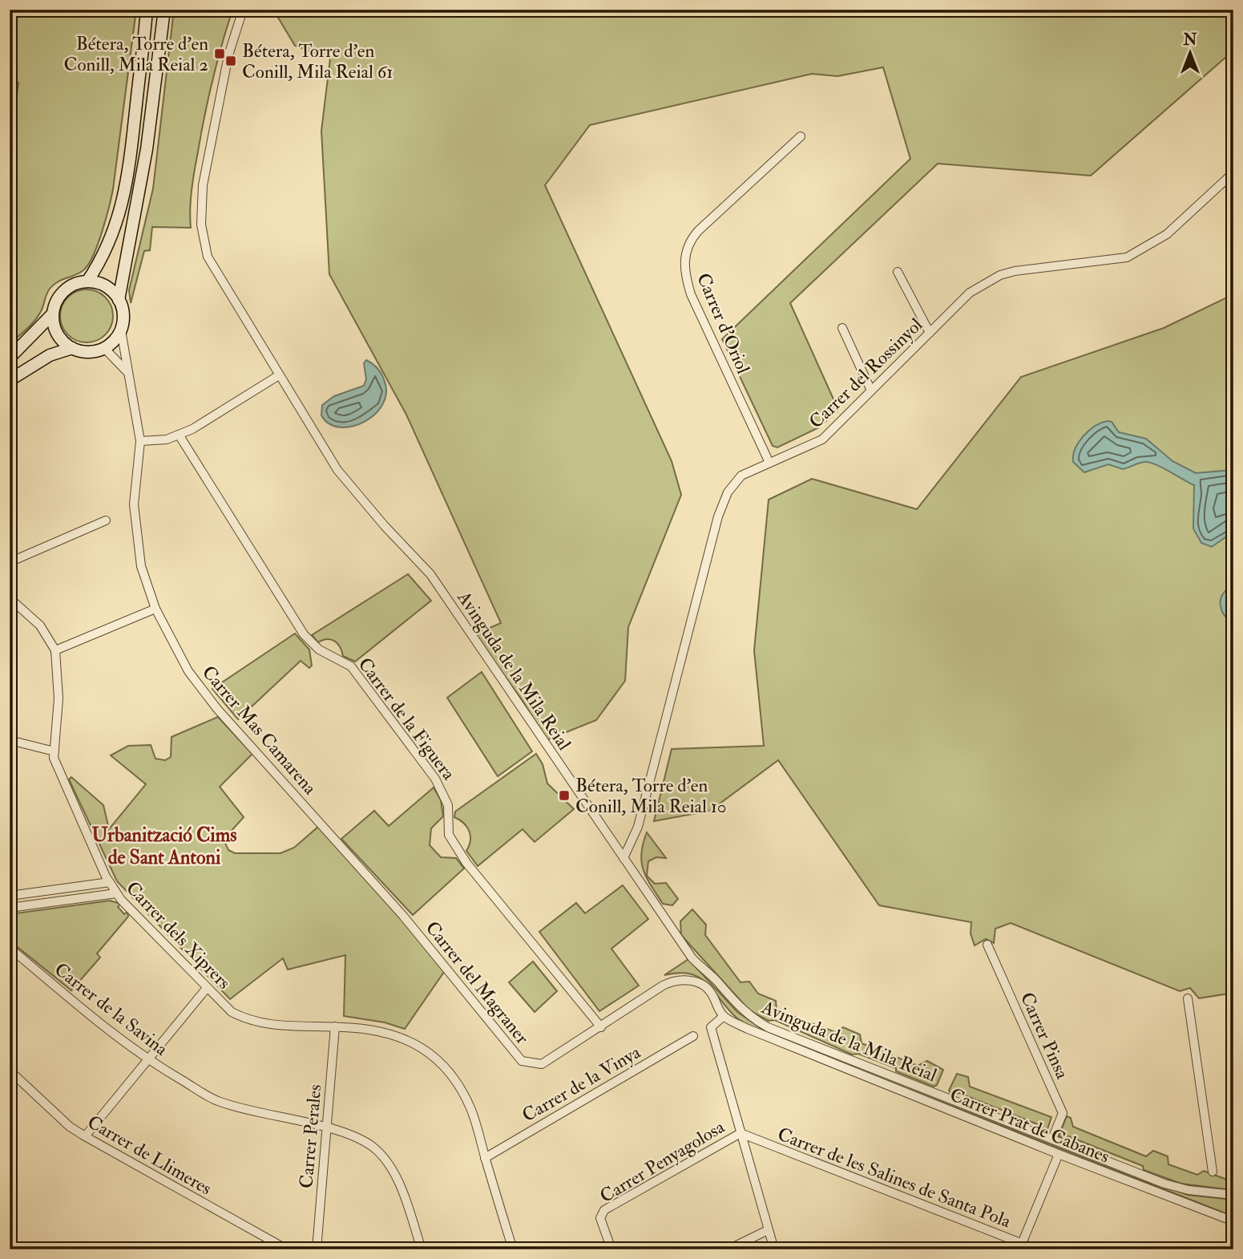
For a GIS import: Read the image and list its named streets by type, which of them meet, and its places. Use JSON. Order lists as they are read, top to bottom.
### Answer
{
  "streets": {
    "street": [
      "Carrer d'Oriol",
      "Carrer del Rossinyol",
      "Avinguda de la Mila Reial",
      "Carrer de la Figuera",
      "Carrer Mas Camarena",
      "Carrer dels Xiprers",
      "Carrer del Magraner",
      "Carrer de la Savina",
      "Carrer Pinsa",
      "Carrer de la Vinya",
      "Carrer Prat de Cabanes",
      "Carrer Perales",
      "Carrer de Llimeres",
      "Carrer Penyagolosa",
      "Carrer de les Salines de Santa Pola"
    ]
  },
  "crossings": [
    ["Carrer d'Oriol", "Carrer del Rossinyol"],
    ["Carrer del Rossinyol", "Avinguda de la Mila Reial"],
    ["Avinguda de la Mila Reial", "Carrer Pinsa"],
    ["Carrer de la Figuera", "Carrer del Magraner"],
    ["Carrer Mas Camarena", "Carrer del Magraner"],
    ["Carrer dels Xiprers", "Carrer de la Vinya"],
    ["Carrer dels Xiprers", "Carrer Perales"],
    ["Carrer del Magraner", "Carrer Prat de Cabanes"],
    ["Carrer de la Savina", "Carrer Perales"],
    ["Carrer Penyagolosa", "Carrer de les Salines de Santa Pola"]
  ],
  "districts": ["Urbanització Cims de Sant Antoni"],
  "places": {
    "transit": ["Bétera, Torre d'en Conill, Mila Reial 2", "Bétera, Torre d'en Conill, Mila Reial 61", "Bétera, Torre d'en Conill, Mila Reial 10"]
  },
  "north": "top"
}
